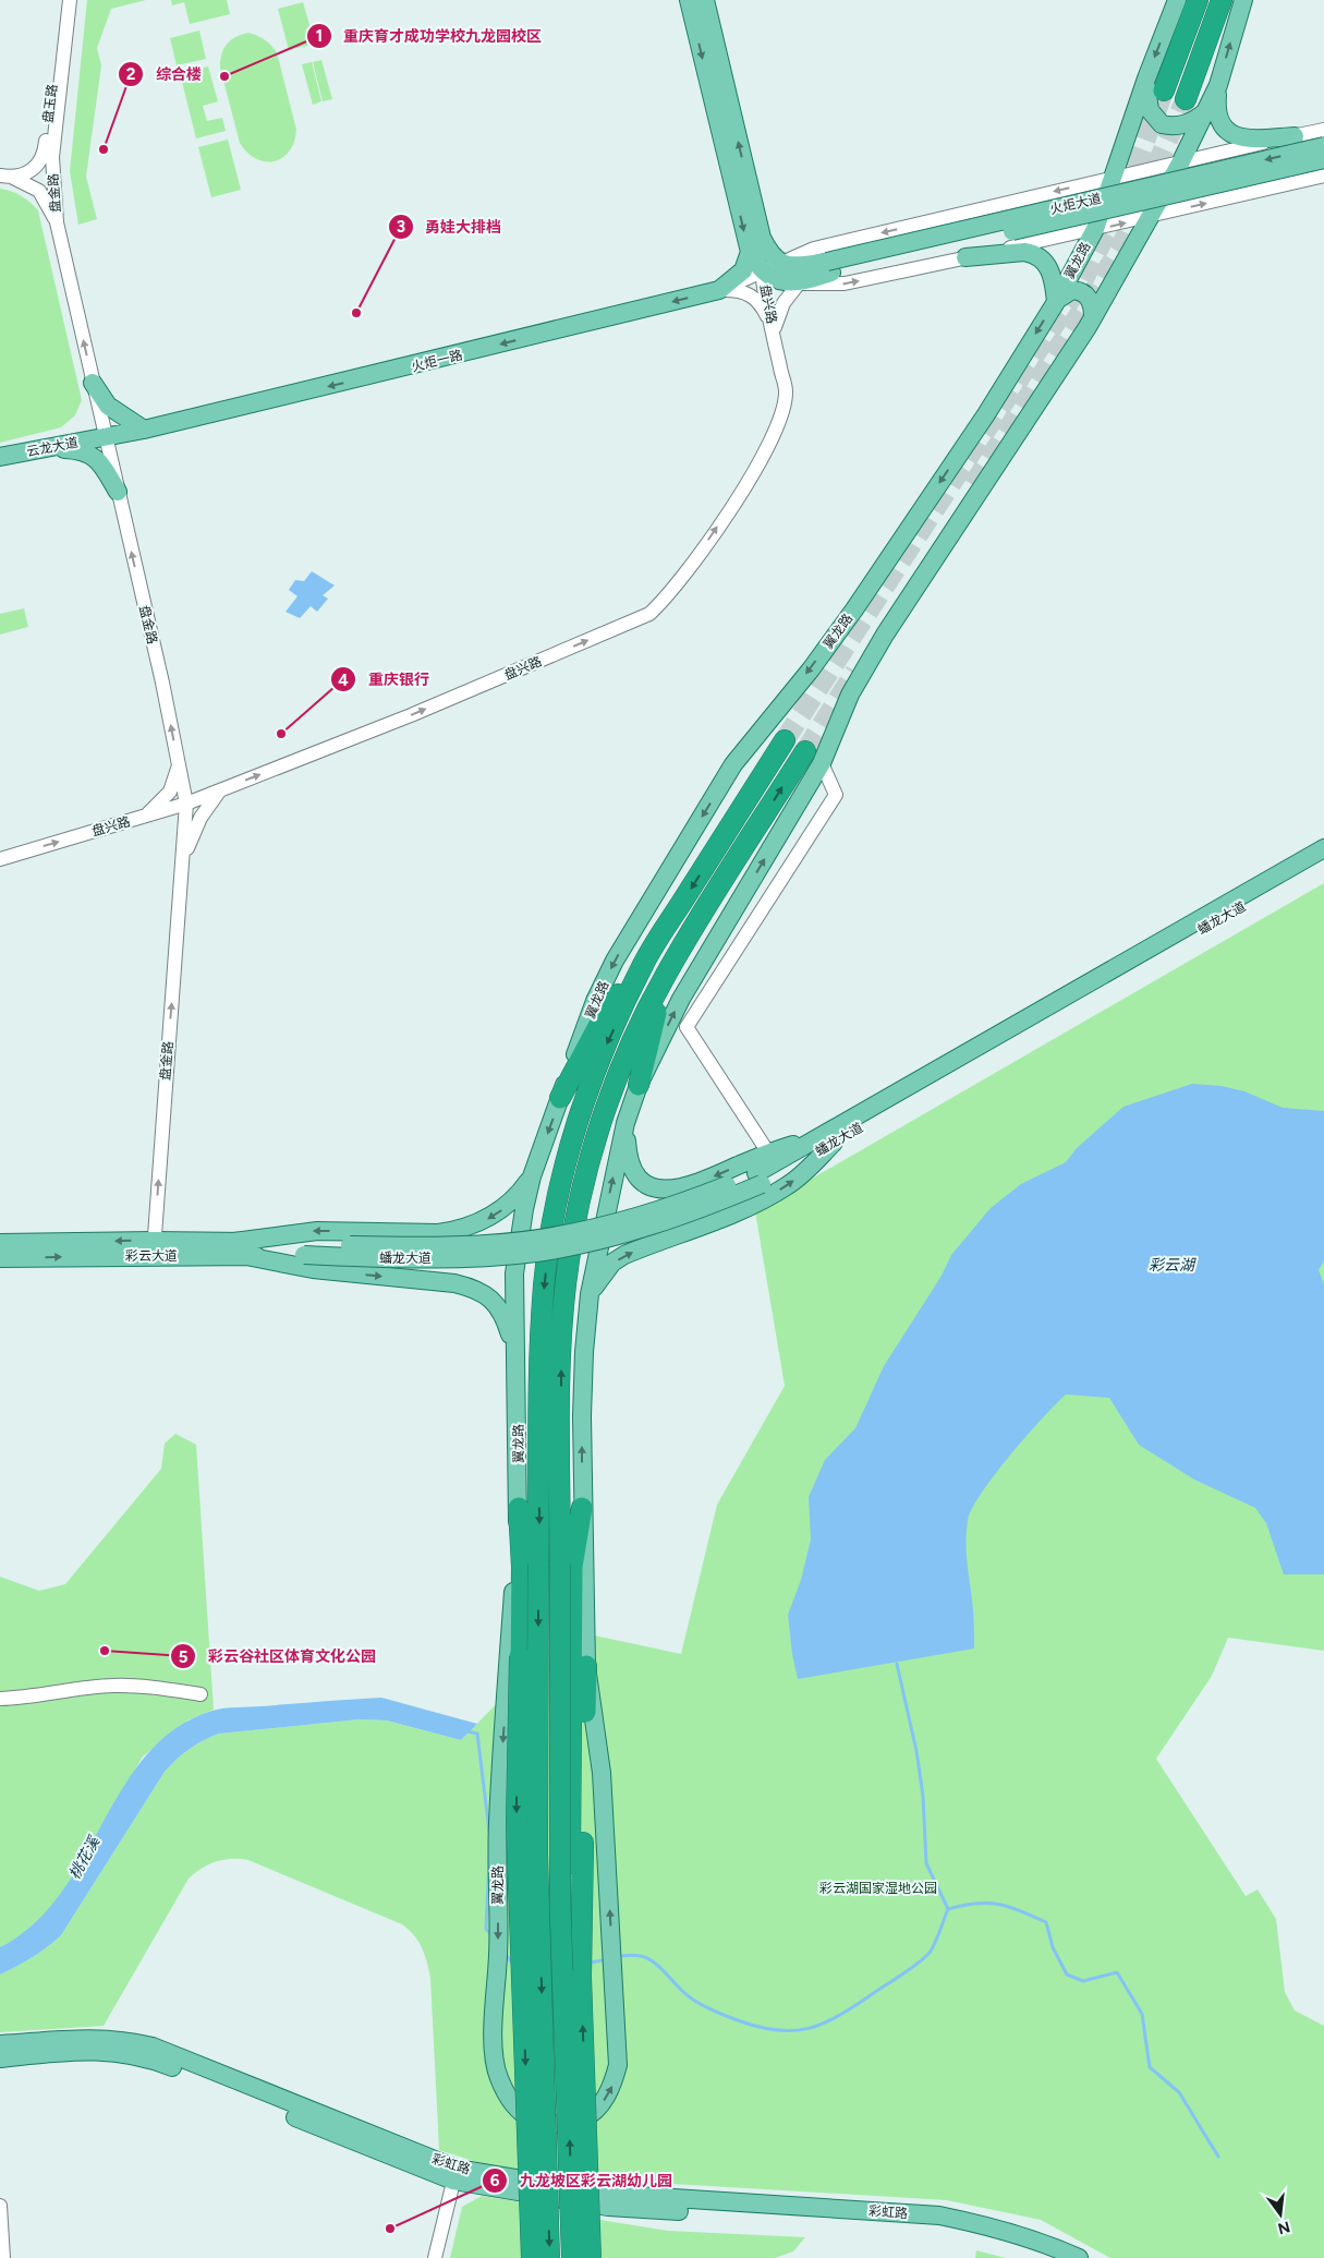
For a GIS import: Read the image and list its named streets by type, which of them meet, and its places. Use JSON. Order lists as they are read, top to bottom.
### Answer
{
  "streets": {
    "highway": ["翼龙路"],
    "main road": [
      "火炬大道",
      "火炬一路",
      "云龙大道",
      "蟠龙大道",
      "彩云大道",
      "彩虹路"
    ],
    "street": ["盘玉路", "盘金路", "盘兴路"]
  },
  "crossings": [
    ["盘金路", "盘兴路"],
    ["盘金路", "火炬一路"],
    ["盘金路", "云龙大道"],
    ["盘金路", "彩云大道"],
    ["火炬一路", "云龙大道"],
    ["蟠龙大道", "彩云大道"]
  ],
  "one_way": ["盘金路", "盘兴路", "火炬一路"],
  "water": ["彩云湖", "桃花溪"],
  "parks": ["彩云湖国家湿地公园"],
  "places": [
    "重庆育才成功学校九龙园校区",
    "综合楼",
    "勇娃大排档",
    "重庆银行",
    "彩云谷社区体育文化公园",
    "九龙坡区彩云湖幼儿园"
  ],
  "north": "bottom"
}
